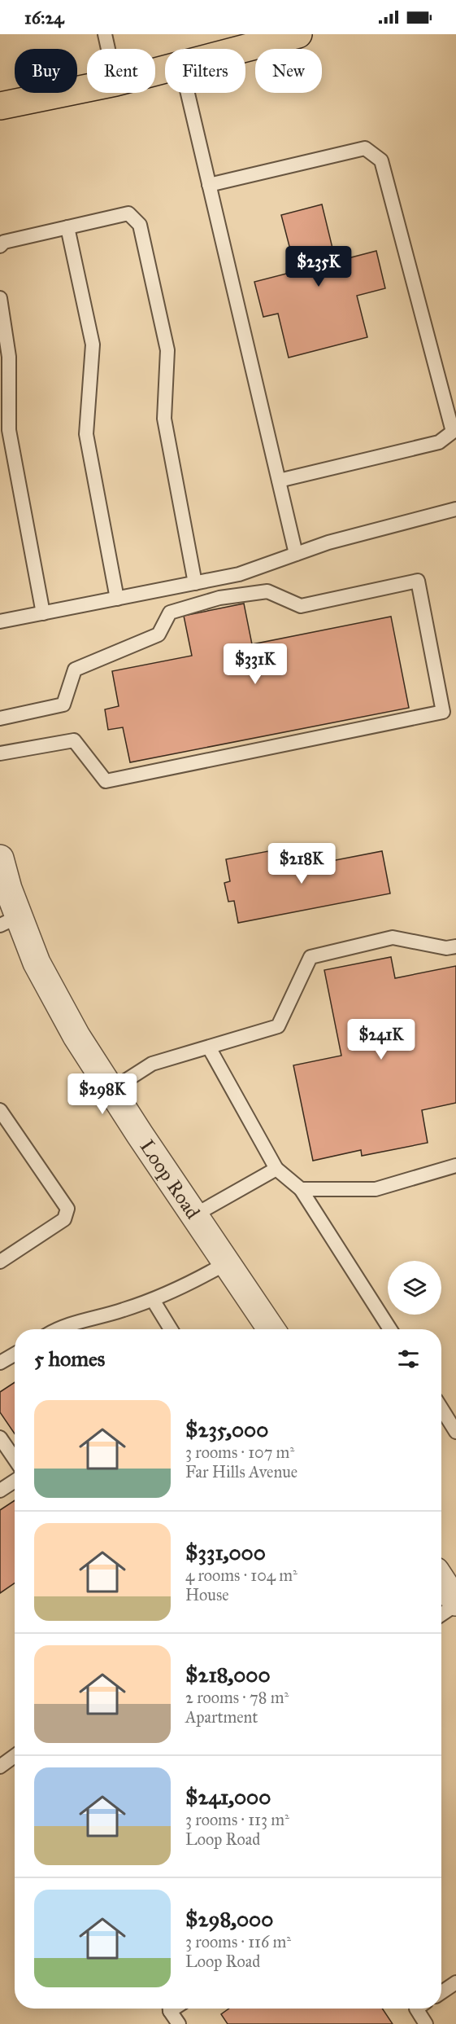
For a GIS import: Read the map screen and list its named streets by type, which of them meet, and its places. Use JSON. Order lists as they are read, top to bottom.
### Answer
{
  "streets": {
    "street": ["Loop Road"]
  },
  "page": {
    "status": "16:24",
    "chip": [
      "Buy",
      "Rent",
      "Filters",
      "New"
    ],
    "price": [
      "$235K",
      "$331K",
      "$218K",
      "$241K",
      "$298K"
    ],
    "heading": "5 homes",
    "list": [
      {
        "name": "$235,000",
        "note": "3 rooms · 107 m² · Far Hills Avenue"
      },
      {
        "name": "$331,000",
        "note": "4 rooms · 104 m² · House"
      },
      {
        "name": "$218,000",
        "note": "2 rooms · 78 m² · Apartment"
      },
      {
        "name": "$241,000",
        "note": "3 rooms · 113 m² · Loop Road"
      },
      {
        "name": "$298,000",
        "note": "3 rooms · 116 m² · Loop Road"
      }
    ]
  }
}
